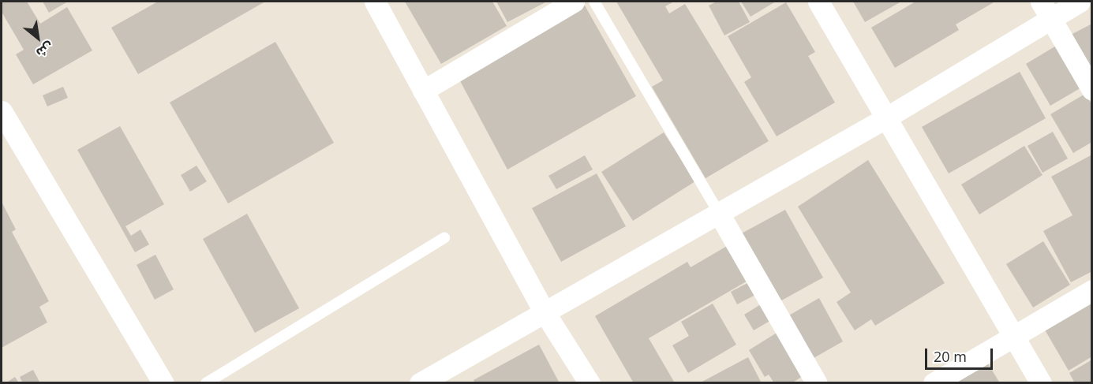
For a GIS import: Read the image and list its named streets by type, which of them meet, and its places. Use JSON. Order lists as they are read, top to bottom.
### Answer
{
  "scale_bar": "20 m",
  "north": "bottom right"
}
